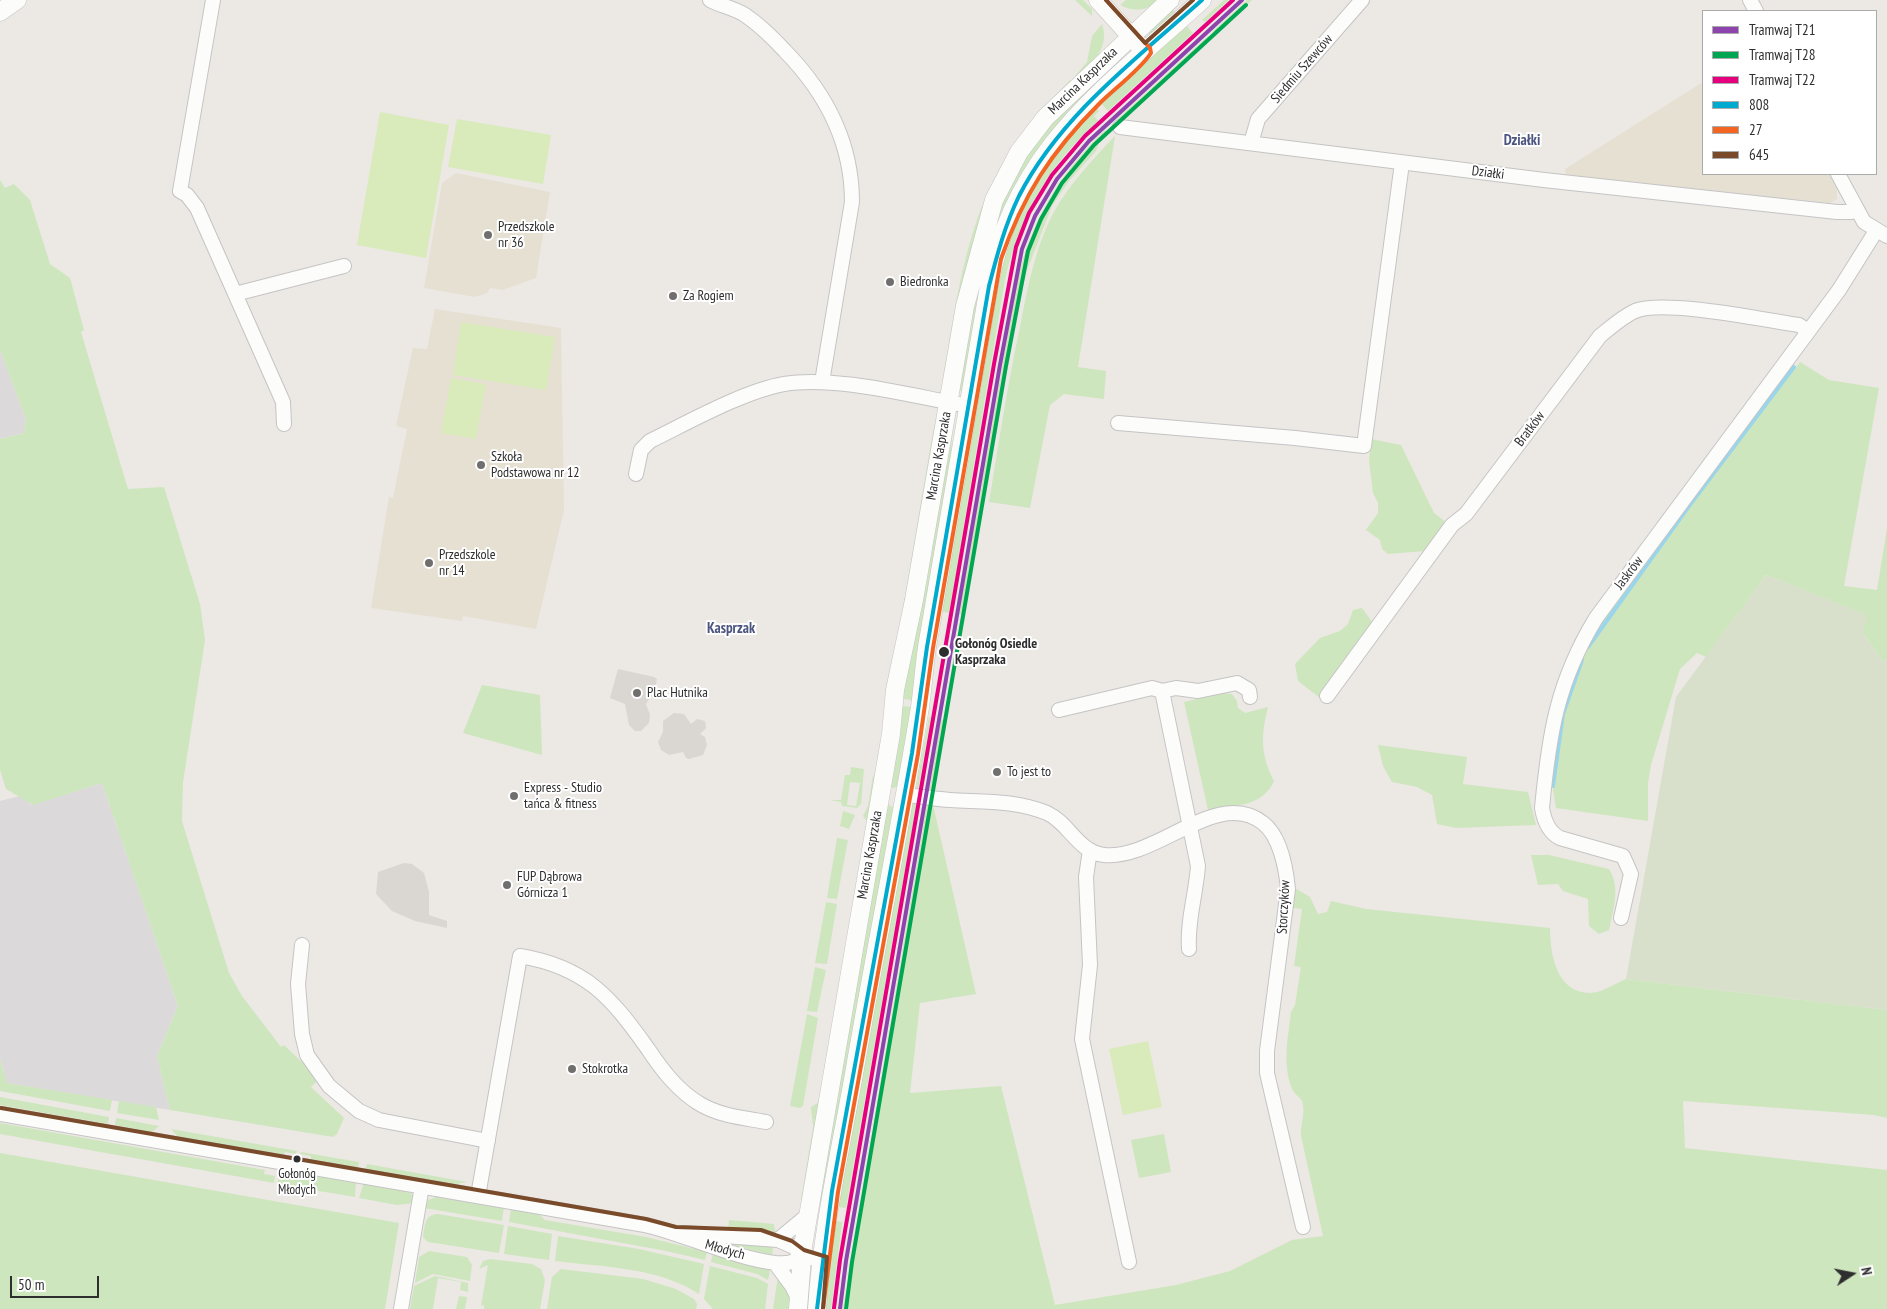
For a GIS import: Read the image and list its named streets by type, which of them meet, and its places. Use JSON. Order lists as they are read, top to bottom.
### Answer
{
  "streets": {
    "street": [
      "Siedmiu Szewców",
      "Marcina Kasprzaka",
      "Działki",
      "Bratków",
      "Jaskrów",
      "Storczyków",
      "Młodych"
    ]
  },
  "crossings": [
    ["Siedmiu Szewców", "Działki"],
    ["Marcina Kasprzaka", "Młodych"],
    ["Bratków", "Jaskrów"]
  ],
  "districts": ["Działki", "Kasprzak"],
  "places": [
    "Przedszkole nr 36",
    "Biedronka",
    "Za Rogiem",
    "Szkoła Podstawowa nr 12",
    "Przedszkole nr 14",
    "Gołonóg Osiedle Kasprzaka",
    "Plac Hutnika",
    "To jest to",
    "Express - Studio tańca & fitness",
    "FUP Dąbrowa Górnicza 1",
    "Stokrotka",
    "Gołonóg Młodych"
  ],
  "lines": [
    "tram line T21",
    "tram line T22",
    "transit line 808",
    "transit line 27",
    "transit line 645",
    "tram line T28"
  ],
  "legend": [
    "Tramwaj T21",
    "Tramwaj T28",
    "Tramwaj T22",
    "808",
    "27",
    "645"
  ],
  "scale_bar": "50 m",
  "north": "right"
}
